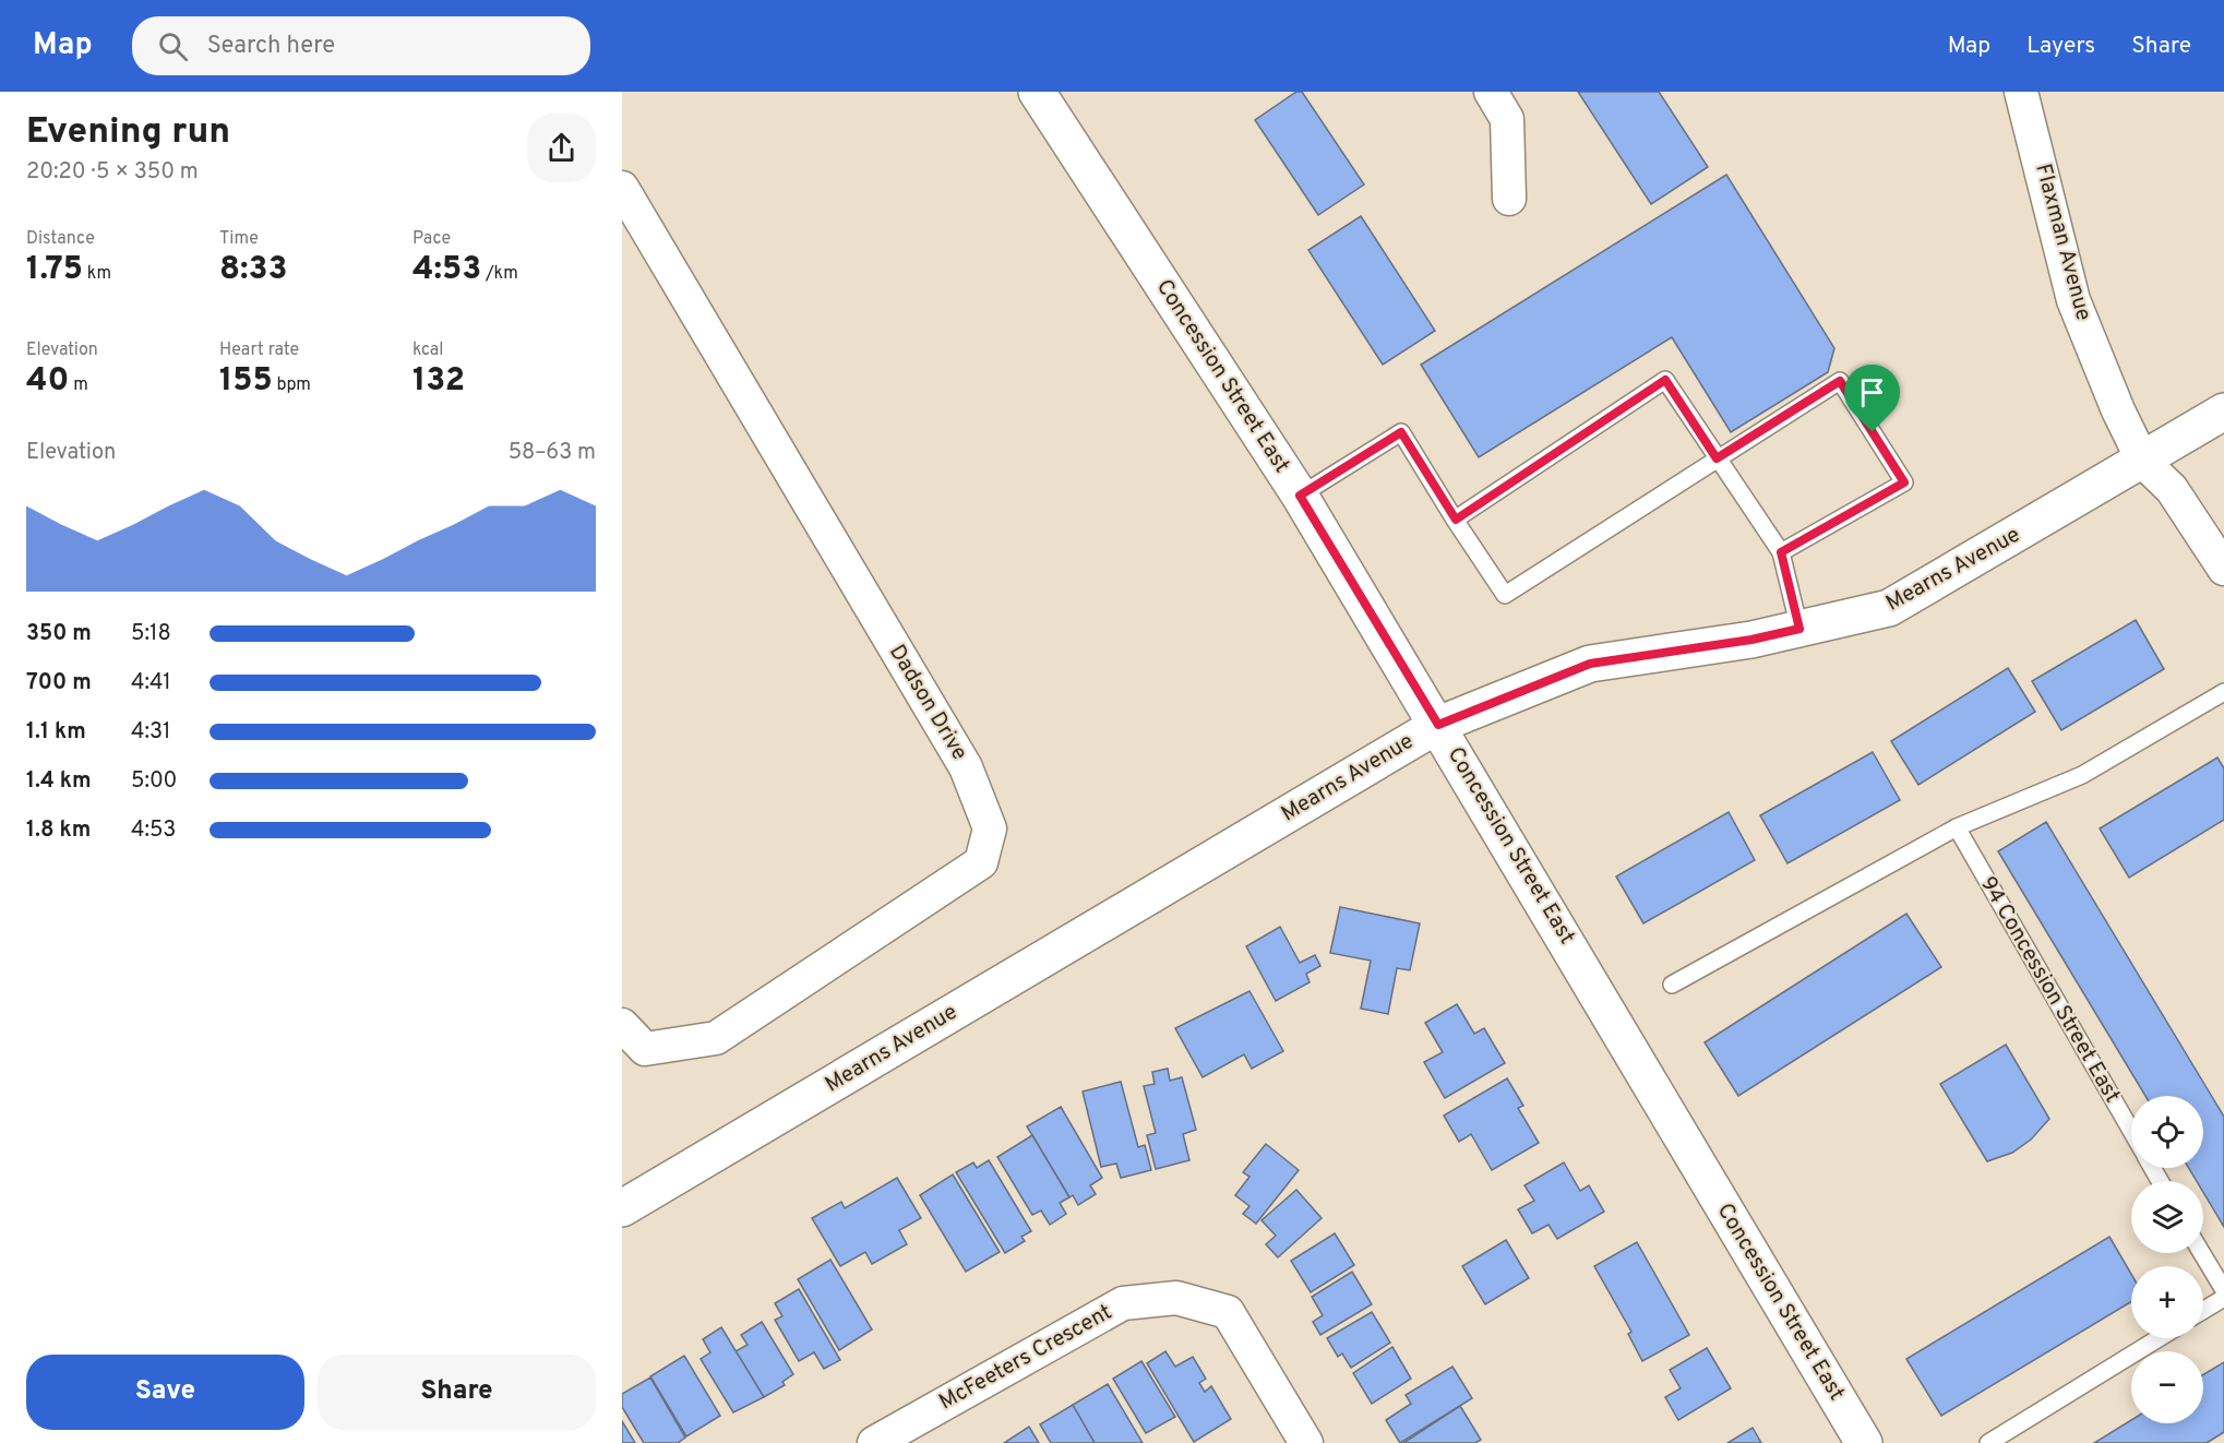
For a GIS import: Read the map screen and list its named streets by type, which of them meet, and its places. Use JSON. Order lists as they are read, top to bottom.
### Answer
{
  "streets": {
    "street": [
      "Flaxman Avenue",
      "Concession Street East",
      "Mearns Avenue",
      "Dadson Drive",
      "McFeeters Crescent"
    ],
    "lane": ["94 Concession Street East"]
  },
  "crossings": [
    ["Flaxman Avenue", "Mearns Avenue"],
    ["Concession Street East", "Mearns Avenue"]
  ],
  "page": {
    "header": "Map",
    "search": "Search here",
    "nav": ["Map", "Layers", "Share"],
    "heading": ["Evening run", "20:20 · 5 × 350 m"],
    "stats": [
      ["Distance", "1.75 km"],
      ["Time", "8:33"],
      ["Pace", "4:53 /km"],
      ["Elevation", "40 m"],
      ["Heart rate", "155 bpm"],
      ["kcal", "132"]
    ],
    "chart": ["Elevation", "58–63 m"],
    "list": [
      {
        "name": "350 m",
        "note": "5:18"
      },
      {
        "name": "700 m",
        "note": "4:41"
      },
      {
        "name": "1.1 km",
        "note": "4:31"
      },
      {
        "name": "1.4 km",
        "note": "5:00"
      },
      {
        "name": "1.8 km",
        "note": "4:53"
      }
    ],
    "map_buttons": ["+", "−"],
    "buttons": ["Save", "Share"]
  }
}
